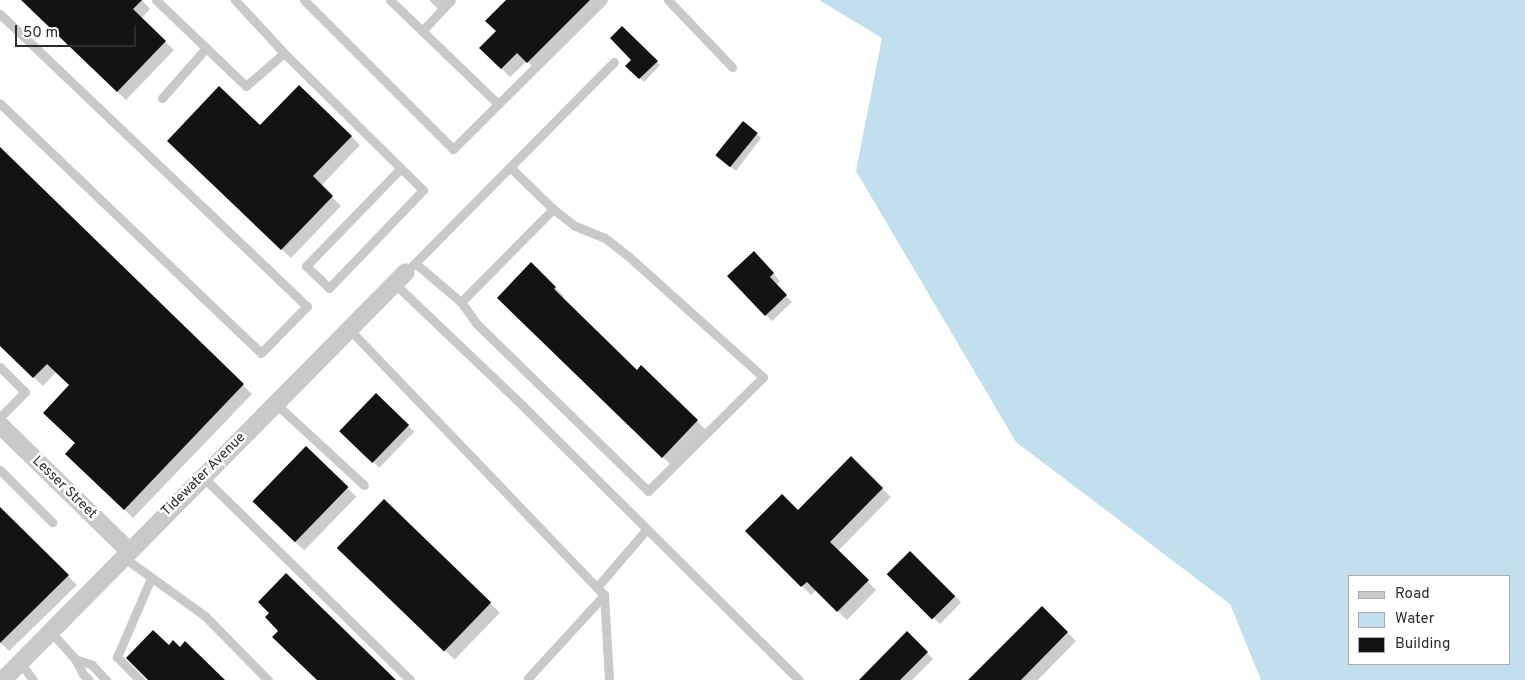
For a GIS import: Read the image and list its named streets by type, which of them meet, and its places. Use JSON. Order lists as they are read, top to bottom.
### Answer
{
  "streets": {
    "street": ["Tidewater Avenue", "Lesser Street"]
  },
  "crossings": [
    ["Tidewater Avenue", "Lesser Street"]
  ],
  "legend": ["Road", "Water", "Building"],
  "scale_bar": "50 m"
}
